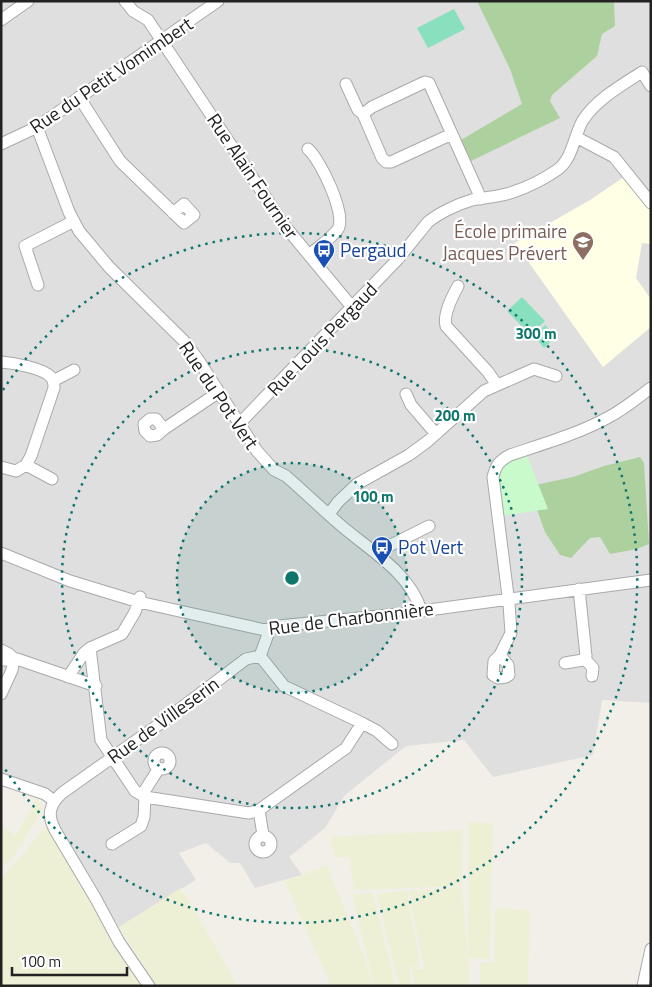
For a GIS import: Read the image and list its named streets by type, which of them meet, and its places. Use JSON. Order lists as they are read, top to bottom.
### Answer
{
  "streets": {
    "street": [
      "Rue du Petit Vomimbert",
      "Rue Alain Fournier",
      "Rue Louis Pergaud",
      "Rue du Pot Vert",
      "Rue de Charbonnière",
      "Rue de Villeserin"
    ]
  },
  "crossings": [
    ["Rue du Petit Vomimbert", "Rue Alain Fournier"],
    ["Rue du Petit Vomimbert", "Rue du Pot Vert"],
    ["Rue Alain Fournier", "Rue Louis Pergaud"],
    ["Rue Louis Pergaud", "Rue du Pot Vert"],
    ["Rue du Pot Vert", "Rue de Charbonnière"]
  ],
  "places": {
    "school or university": ["École primaire Jacques Prévert"],
    "bus stop": ["Pergaud", "Pot Vert"]
  },
  "scale_bar": "100 m",
  "rings": ["300 m", "200 m", "100 m"]
}
